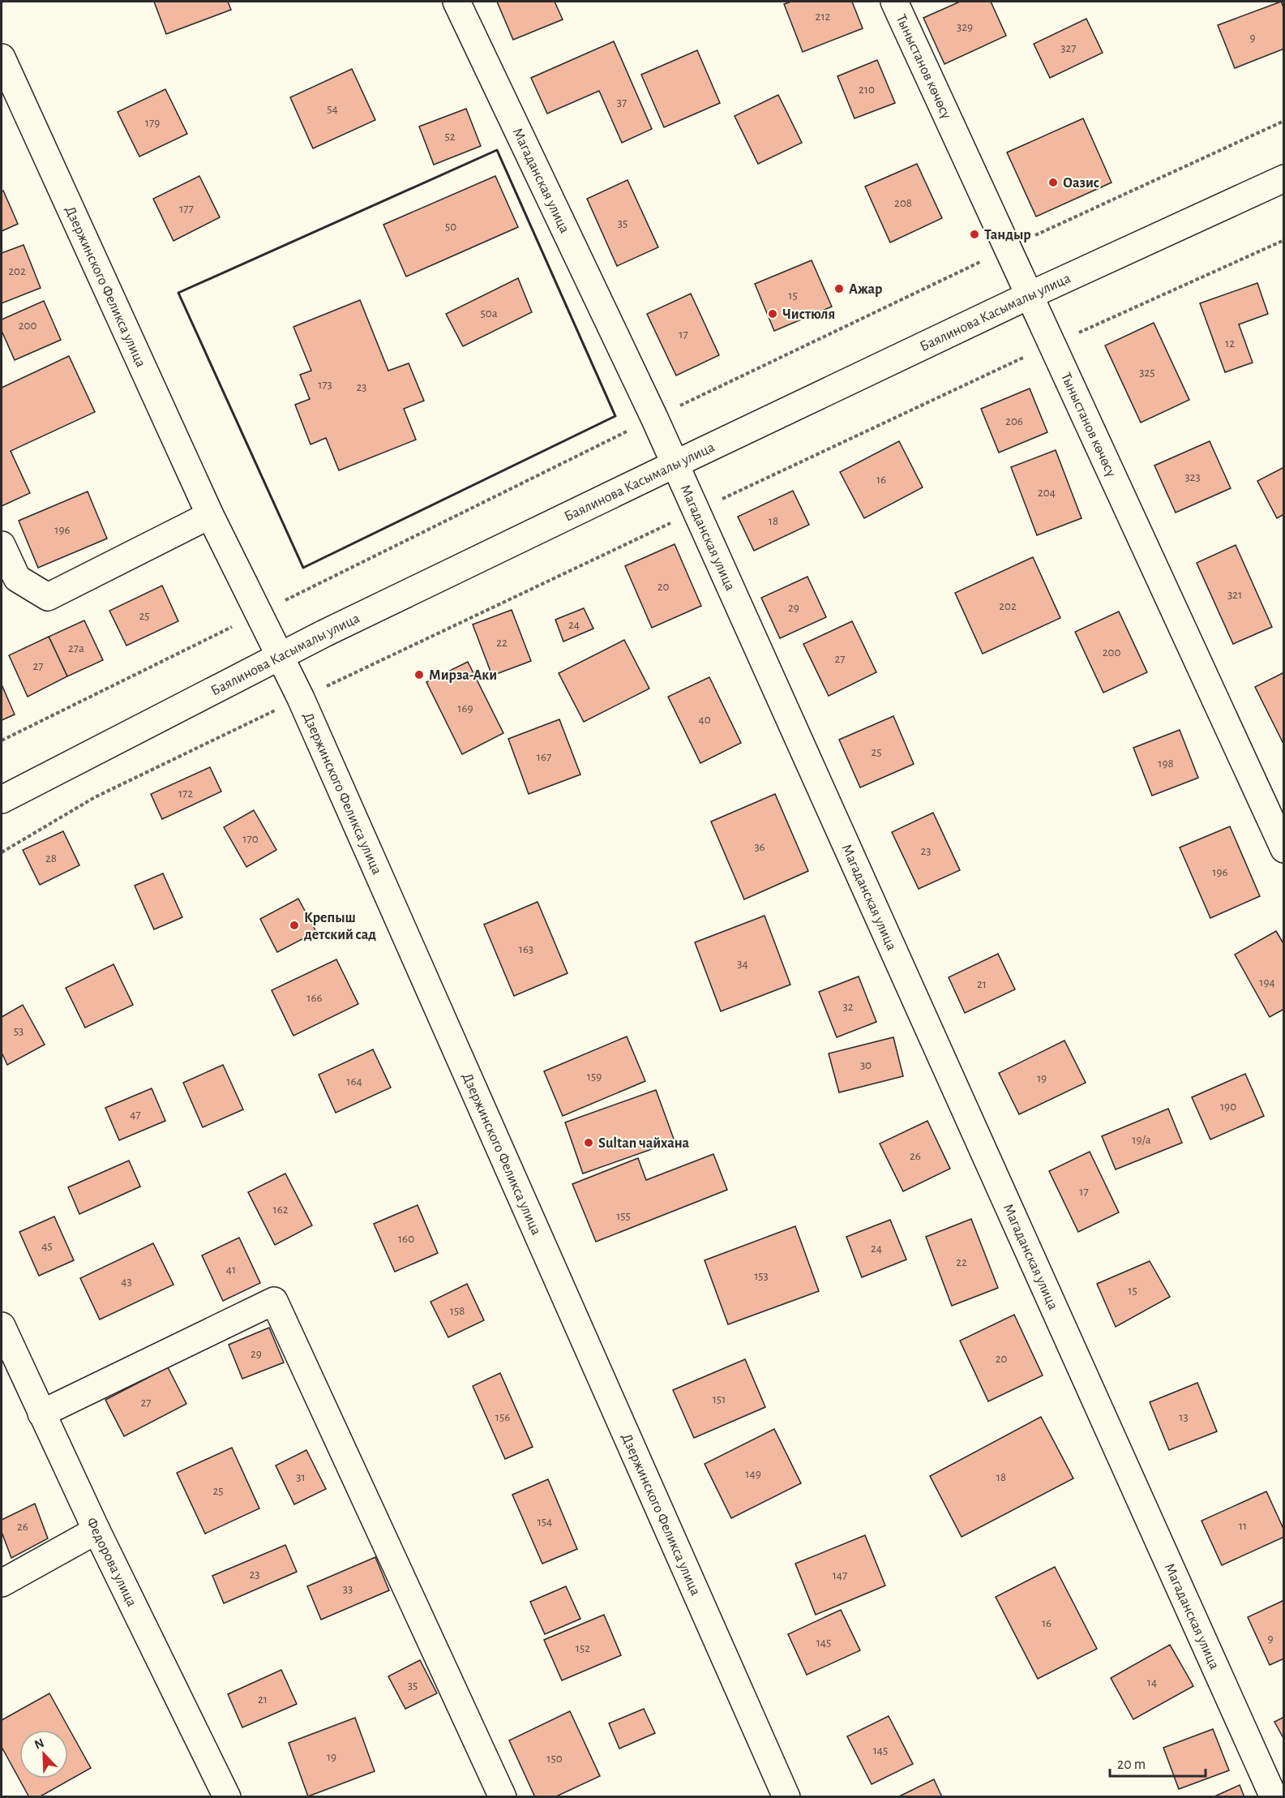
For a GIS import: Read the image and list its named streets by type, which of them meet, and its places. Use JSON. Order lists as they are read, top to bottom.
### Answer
{
  "streets": {
    "street": [
      "Тыныстанов көчөсү",
      "Магаданская улица",
      "Дзержинского Феликса улица",
      "Баялинова Касымалы улица",
      "Федорова улица"
    ]
  },
  "crossings": [
    ["Тыныстанов көчөсү", "Баялинова Касымалы улица"],
    ["Магаданская улица", "Баялинова Касымалы улица"],
    ["Дзержинского Феликса улица", "Баялинова Касымалы улица"]
  ],
  "places": [
    "Оазис",
    "Тандыр",
    "Ажар",
    "Чистюля",
    "Мирза-Аки",
    "Крепыш детский сад",
    "Sultan чайхана"
  ],
  "house_numbers": [
    "212",
    "329",
    "9",
    "327",
    "210",
    "37",
    "54",
    "179",
    "52",
    "208",
    "177",
    "35",
    "50",
    "202",
    "15",
    "50а",
    "200",
    "17",
    "12",
    "325",
    "173",
    "23",
    "206",
    "323",
    "16",
    "204",
    "18",
    "196",
    "20",
    "321",
    "202",
    "29",
    "25",
    "24",
    "22",
    "27а",
    "200",
    "27",
    "27",
    "169",
    "40",
    "25",
    "167",
    "198",
    "172",
    "170",
    "36",
    "23",
    "28",
    "196",
    "163",
    "34",
    "194",
    "21",
    "166",
    "32",
    "53",
    "30",
    "159",
    "19",
    "164",
    "190",
    "47",
    "19/а",
    "26",
    "17",
    "162",
    "155",
    "160",
    "45",
    "24",
    "22",
    "41",
    "153",
    "43",
    "15",
    "158",
    "29",
    "20",
    "151",
    "27",
    "156",
    "13",
    "149",
    "31",
    "18",
    "25",
    "154",
    "11",
    "26",
    "23",
    "147",
    "33",
    "16",
    "9",
    "145",
    "152",
    "14",
    "35",
    "21",
    "145",
    "19",
    "150"
  ],
  "scale_bar": "20 m",
  "north": "top left"
}
